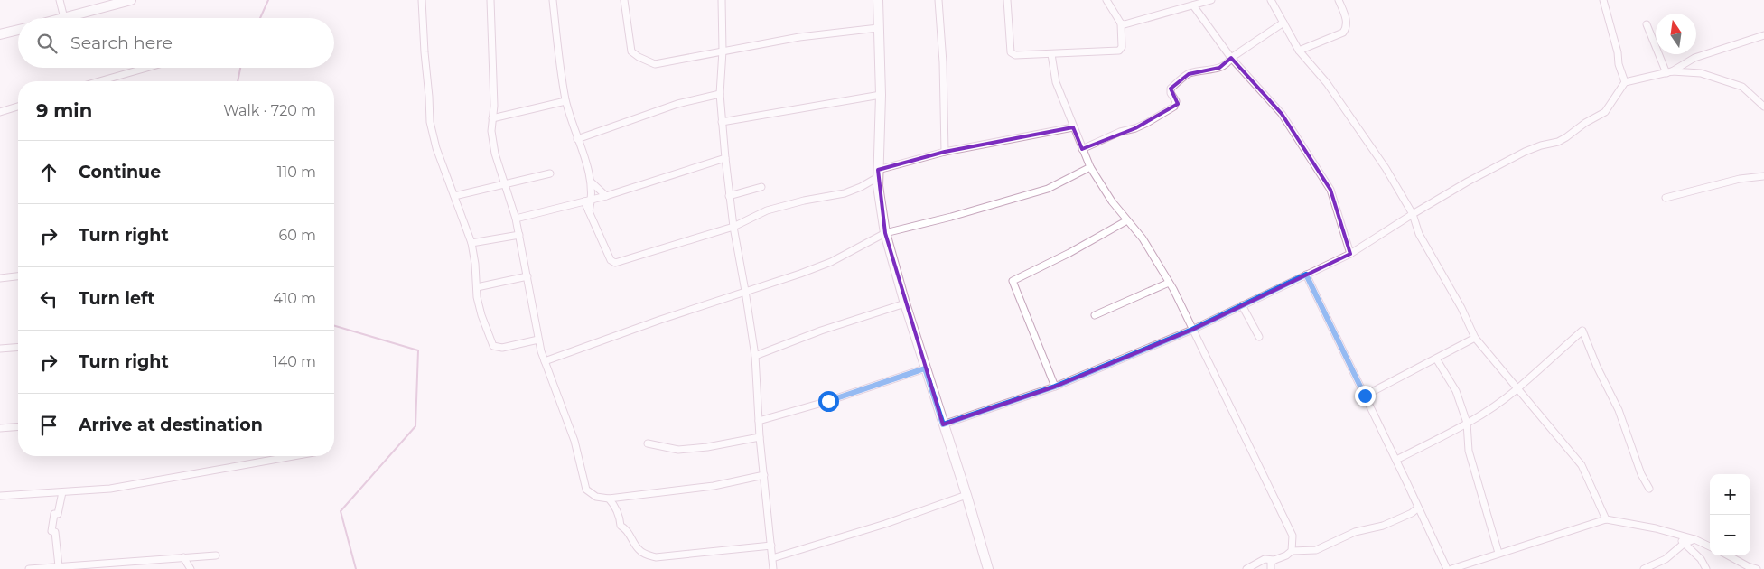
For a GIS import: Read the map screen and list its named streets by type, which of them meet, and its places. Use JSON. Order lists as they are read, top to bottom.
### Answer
{
  "north": "top",
  "page": {
    "search": "Search here",
    "heading": ["9 min", "Walk · 720 m"],
    "list": [
      ["Continue", "110 m"],
      ["Turn right", "60 m"],
      ["Turn left", "410 m"],
      ["Turn right", "140 m"],
      "Arrive at destination"
    ],
    "map_buttons": ["+", "−"]
  }
}
